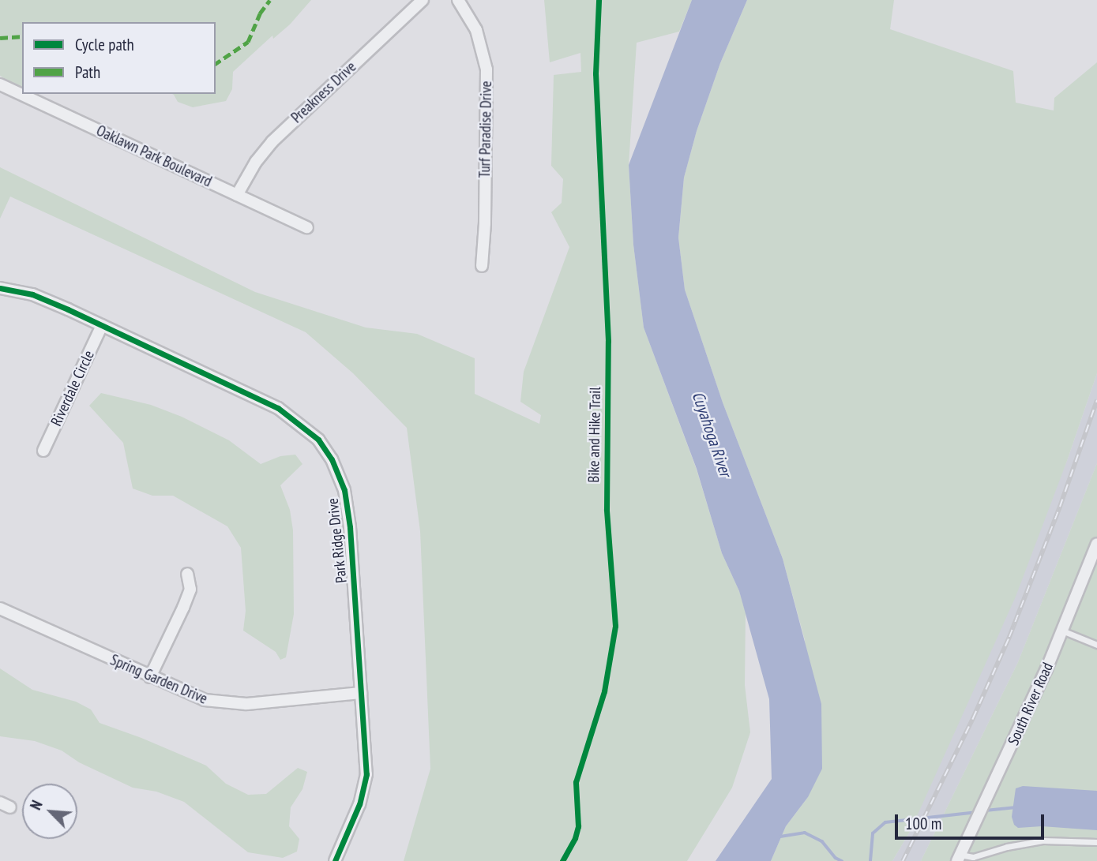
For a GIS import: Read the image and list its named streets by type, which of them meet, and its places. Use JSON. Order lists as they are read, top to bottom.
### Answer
{
  "streets": {
    "street": [
      "Preakness Drive",
      "Turf Paradise Drive",
      "Oaklawn Park Boulevard",
      "Riverdale Circle",
      "Park Ridge Drive",
      "Spring Garden Drive",
      "South River Road"
    ],
    "cycle path": ["Bike and Hike Trail"]
  },
  "crossings": [
    ["Preakness Drive", "Oaklawn Park Boulevard"],
    ["Riverdale Circle", "Park Ridge Drive"],
    ["Park Ridge Drive", "Spring Garden Drive"]
  ],
  "water": ["Cuyahoga River"],
  "legend": ["Cycle path", "Path"],
  "scale_bar": "100 m",
  "north": "top left"
}
